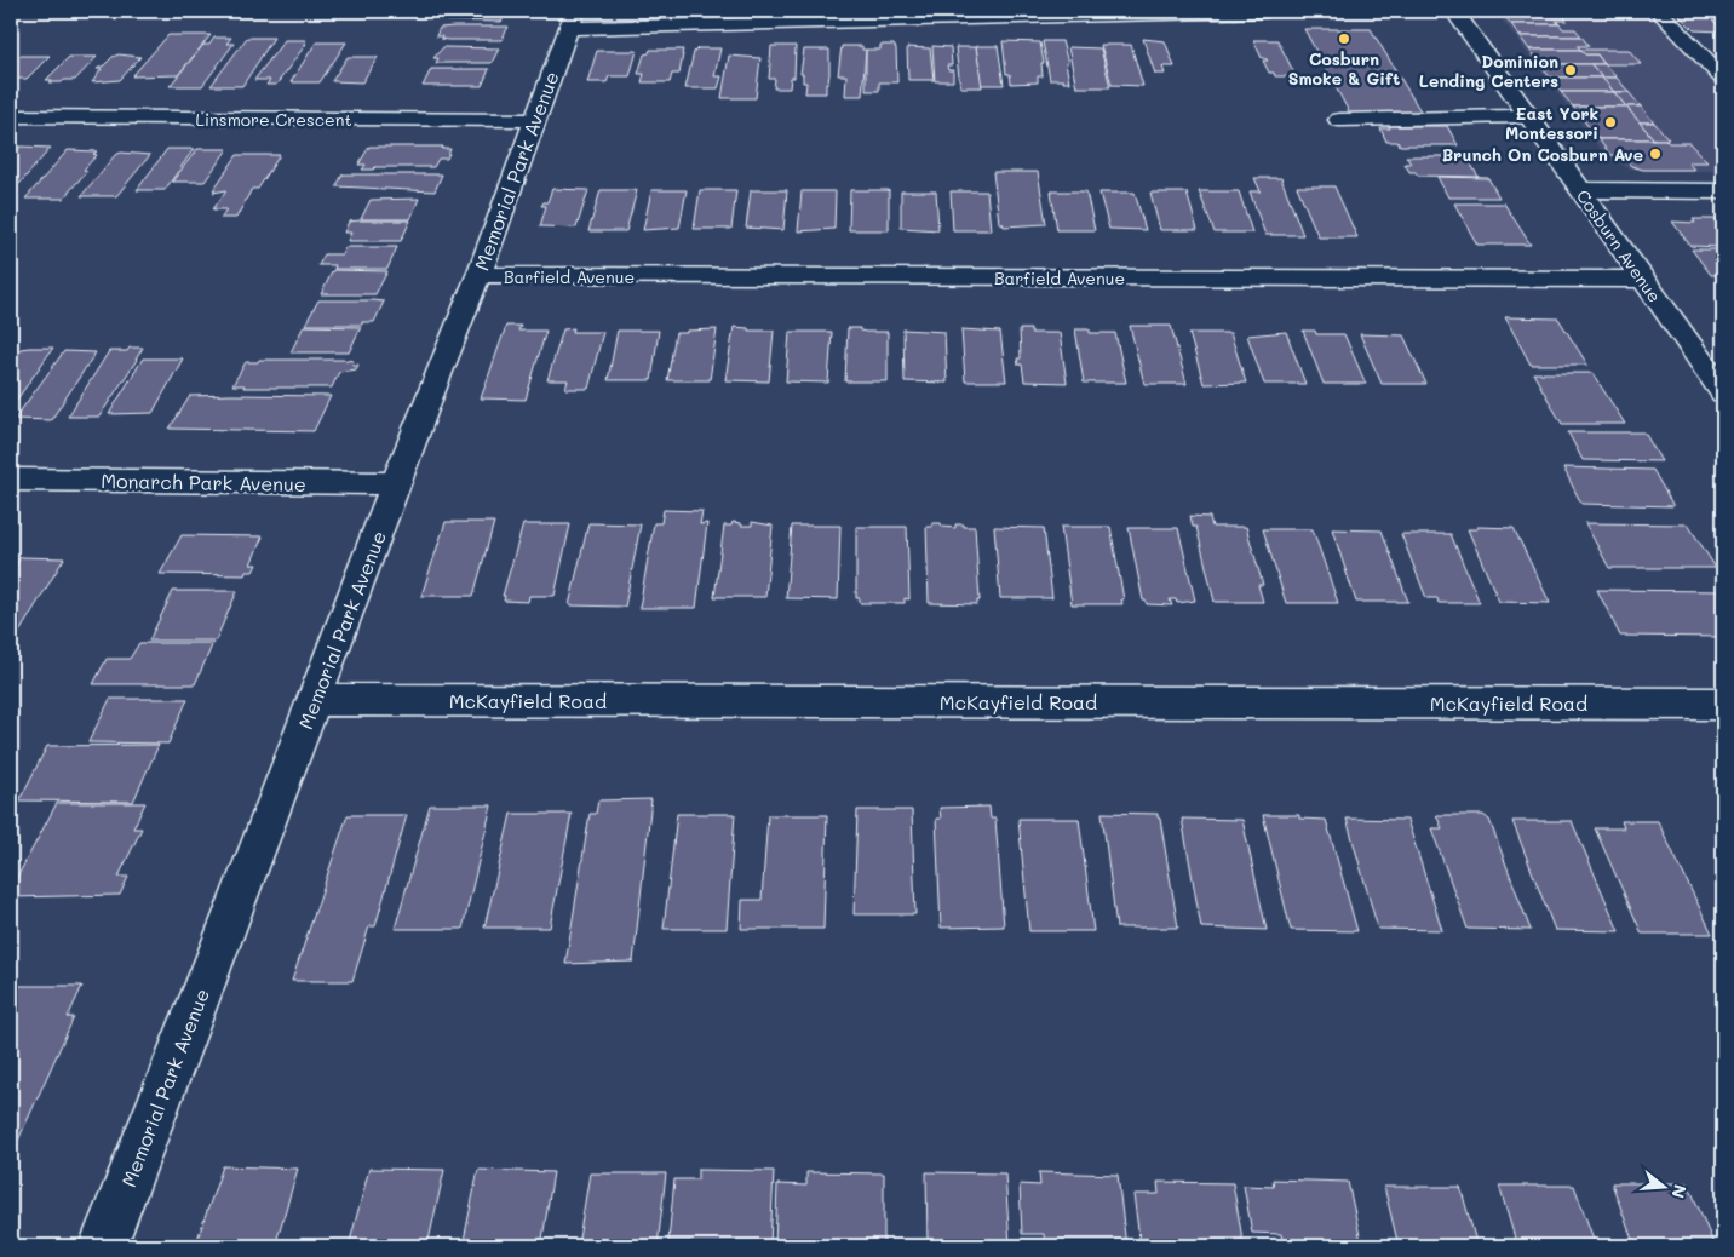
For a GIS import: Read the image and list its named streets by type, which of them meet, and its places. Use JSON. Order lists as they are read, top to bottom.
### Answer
{
  "streets": {
    "street": [
      "Linsmore Crescent",
      "Memorial Park Avenue",
      "Cosburn Avenue",
      "Barfield Avenue",
      "Monarch Park Avenue",
      "McKayfield Road"
    ]
  },
  "crossings": [
    ["Linsmore Crescent", "Memorial Park Avenue"],
    ["Memorial Park Avenue", "Barfield Avenue"],
    ["Memorial Park Avenue", "Monarch Park Avenue"],
    ["Memorial Park Avenue", "McKayfield Road"],
    ["Cosburn Avenue", "Barfield Avenue"]
  ],
  "places": [
    "Cosburn Smoke & Gift",
    "Dominion Lending Centers",
    "East York Montessori",
    "Brunch On Cosburn Ave"
  ],
  "north": "right"
}
